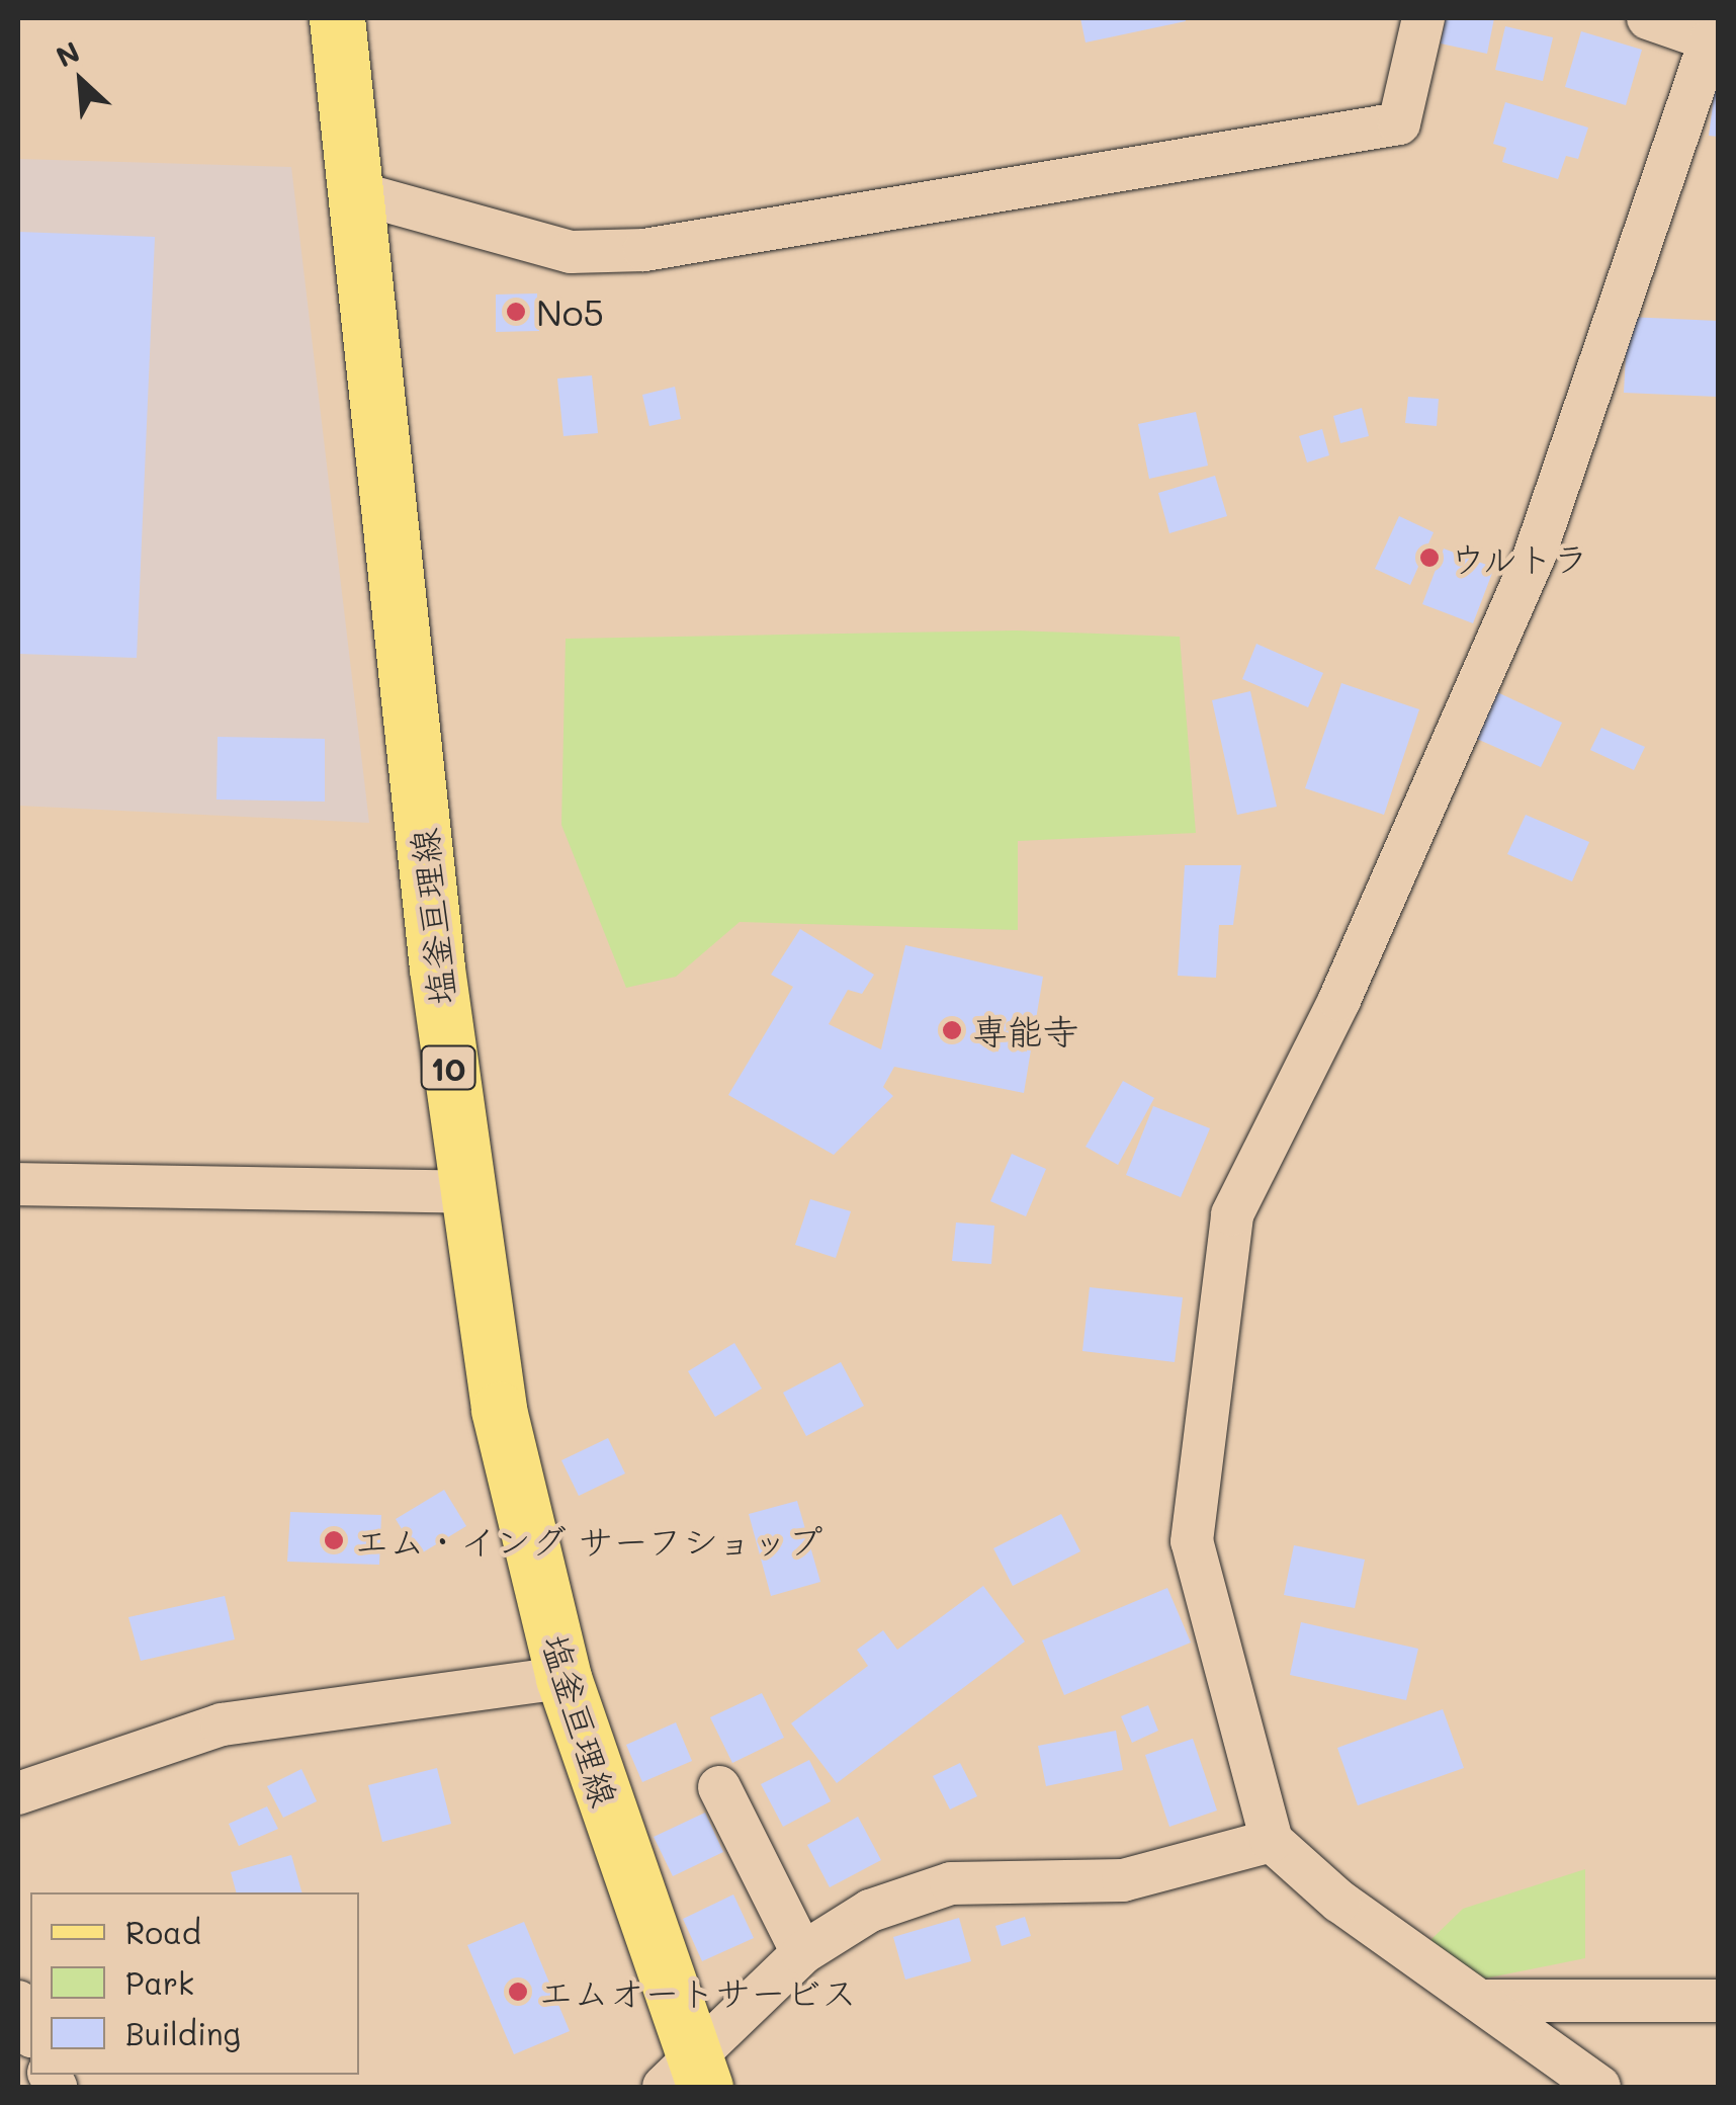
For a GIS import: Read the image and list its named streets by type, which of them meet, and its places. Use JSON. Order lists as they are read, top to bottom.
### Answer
{
  "streets": {
    "main road": ["塩釜亘理線", "10"]
  },
  "places": [
    "No5",
    "ウルトラ",
    "専能寺",
    "エム・イング サーフショップ",
    "エムオートサービス"
  ],
  "legend": ["Road", "Park", "Building"],
  "north": "top left"
}
